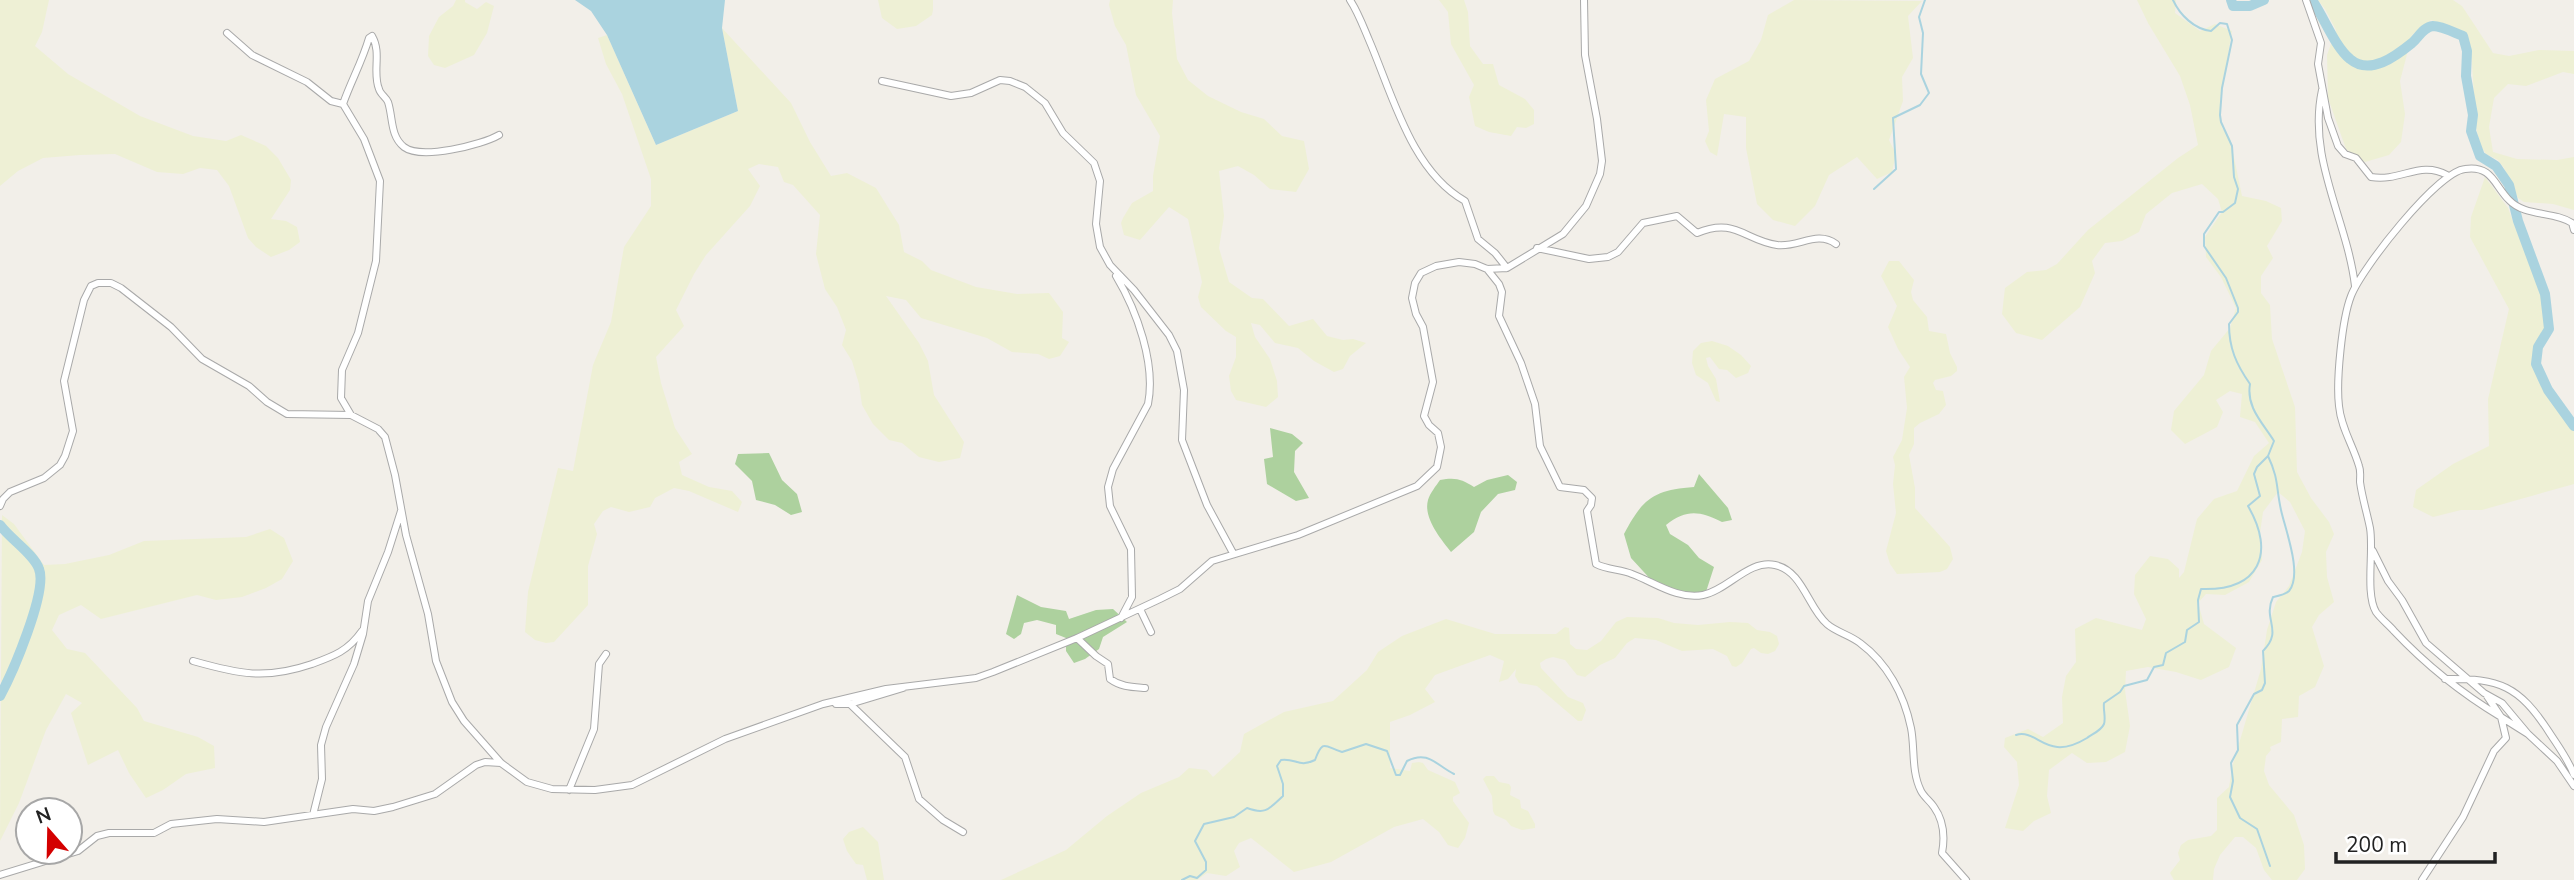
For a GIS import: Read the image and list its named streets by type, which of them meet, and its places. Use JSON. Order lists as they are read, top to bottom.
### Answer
{
  "scale_bar": "200 m",
  "north": "top"
}
